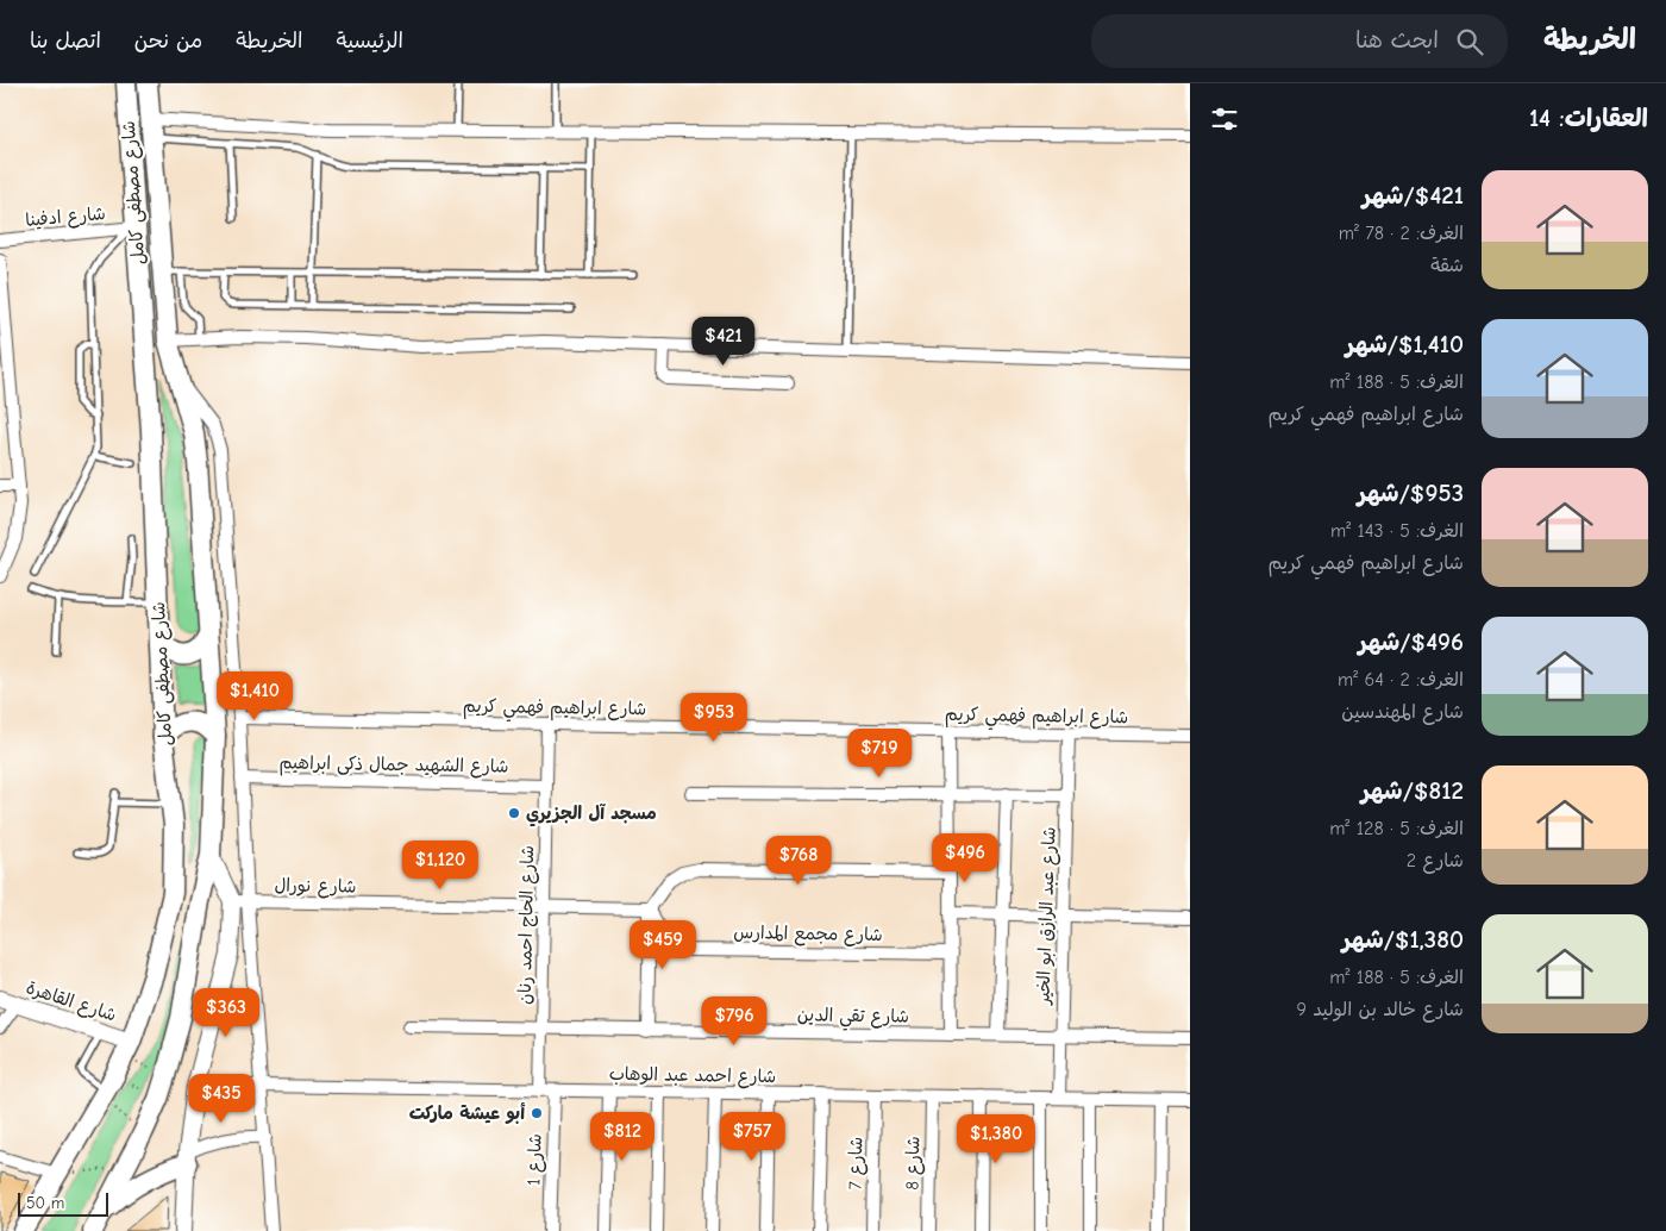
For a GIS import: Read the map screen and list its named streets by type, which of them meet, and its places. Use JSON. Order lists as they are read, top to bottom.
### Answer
{
  "streets": {
    "main road": ["شارع مصطفى كامل", "شارع القاهرة"],
    "street": [
      "شارع ادفينا",
      "شارع ابراهيم فهمي كريم",
      "شارع الشهيد جمال ذكى ابراهيم",
      "شارع نورال",
      "شارع عبد الرازق ابو الخير",
      "شارع الحاج احمد رنان",
      "شارع مجمع المدارس",
      "شارع تقي الدين",
      "شارع احمد عبد الوهاب",
      "شارع 1",
      "شارع 7",
      "شارع 8"
    ]
  },
  "crossings": [
    ["شارع مصطفى كامل", "شارع ادفينا"],
    ["شارع مصطفى كامل", "شارع القاهرة"],
    ["شارع ابراهيم فهمي كريم", "شارع عبد الرازق ابو الخير"],
    ["شارع ابراهيم فهمي كريم", "شارع الحاج احمد رنان"],
    ["شارع الشهيد جمال ذكى ابراهيم", "شارع الحاج احمد رنان"],
    ["شارع نورال", "شارع الحاج احمد رنان"],
    ["شارع نورال", "شارع مجمع المدارس"],
    ["شارع عبد الرازق ابو الخير", "شارع تقي الدين"],
    ["شارع عبد الرازق ابو الخير", "شارع احمد عبد الوهاب"],
    ["شارع الحاج احمد رنان", "شارع تقي الدين"],
    ["شارع الحاج احمد رنان", "شارع احمد عبد الوهاب"],
    ["شارع احمد عبد الوهاب", "شارع 1"],
    ["شارع احمد عبد الوهاب", "شارع 7"],
    ["شارع احمد عبد الوهاب", "شارع 8"]
  ],
  "places": ["مسجد آل الجزيري", "أبو عيشة ماركت"],
  "scale_bar": "50 m",
  "page": {
    "header": "الخريطة",
    "search": "ابحث هنا",
    "nav": [
      "الرئيسية",
      "الخريطة",
      "من نحن",
      "اتصل بنا"
    ],
    "heading": "العقارات: 14",
    "list": [
      {
        "name": "$421/شهر",
        "note": "الغرف: 2 · 78 m² · شقة"
      },
      {
        "name": "$1,410/شهر",
        "note": "الغرف: 5 · 188 m² · شارع ابراهيم فهمي كريم"
      },
      {
        "name": "$953/شهر",
        "note": "الغرف: 5 · 143 m² · شارع ابراهيم فهمي كريم"
      },
      {
        "name": "$496/شهر",
        "note": "الغرف: 2 · 64 m² · شارع المهندسين"
      },
      {
        "name": "$812/شهر",
        "note": "الغرف: 5 · 128 m² · شارع 2"
      },
      {
        "name": "$1,380/شهر",
        "note": "الغرف: 5 · 188 m² · شارع خالد بن الوليد 9"
      }
    ],
    "price": [
      "$421",
      "$1,410",
      "$953",
      "$719",
      "$496",
      "$768",
      "$1,120",
      "$459",
      "$363",
      "$796",
      "$435",
      "$812",
      "$757",
      "$1,380"
    ],
    "scale": "50 m"
  }
}
